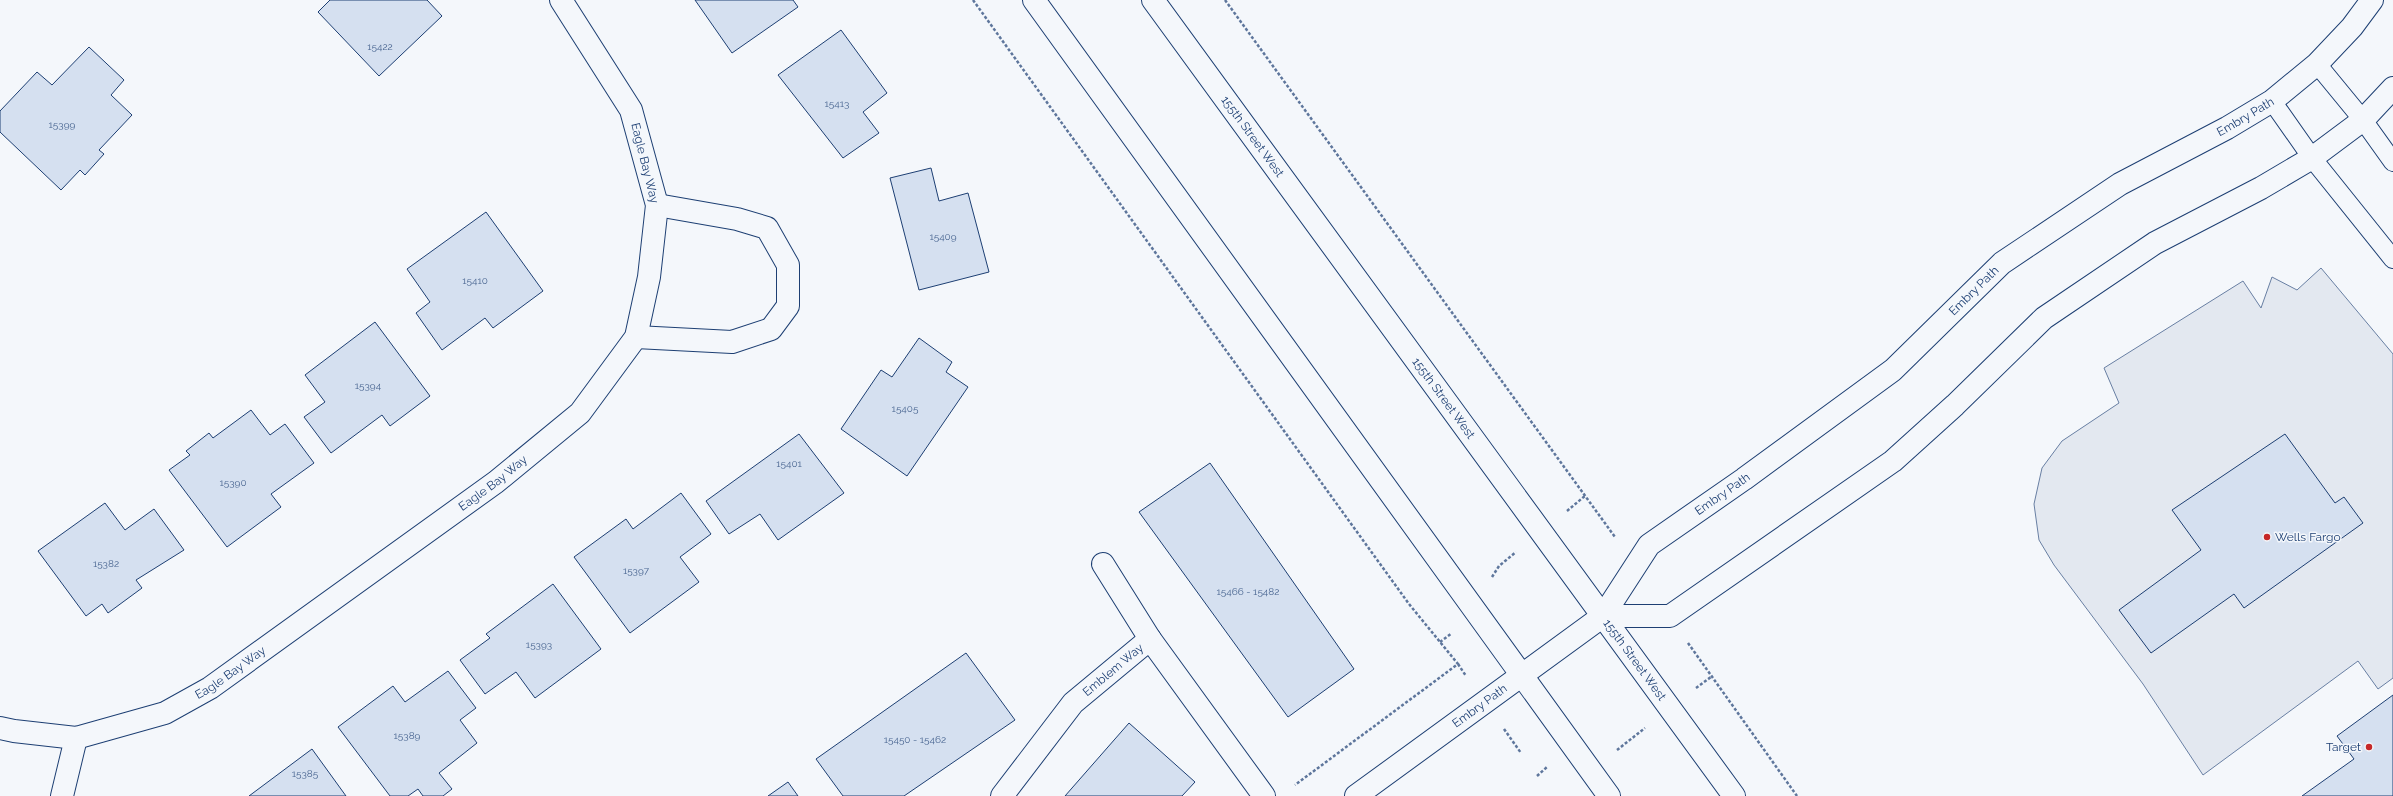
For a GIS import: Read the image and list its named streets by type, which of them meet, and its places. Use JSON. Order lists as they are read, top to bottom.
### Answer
{
  "streets": {
    "street": [
      "Embry Path",
      "155th Street West",
      "Eagle Bay Way",
      "Emblem Way"
    ]
  },
  "crossings": [
    ["Embry Path", "155th Street West"]
  ],
  "places": ["Wells Fargo", "Target"],
  "house_numbers": [
    "15422",
    "15413",
    "15399",
    "15409",
    "15410",
    "15394",
    "15405",
    "15401",
    "15390",
    "15382",
    "15397",
    "15466 - 15482",
    "15393",
    "15389",
    "15450 - 15462",
    "15385"
  ]
}
